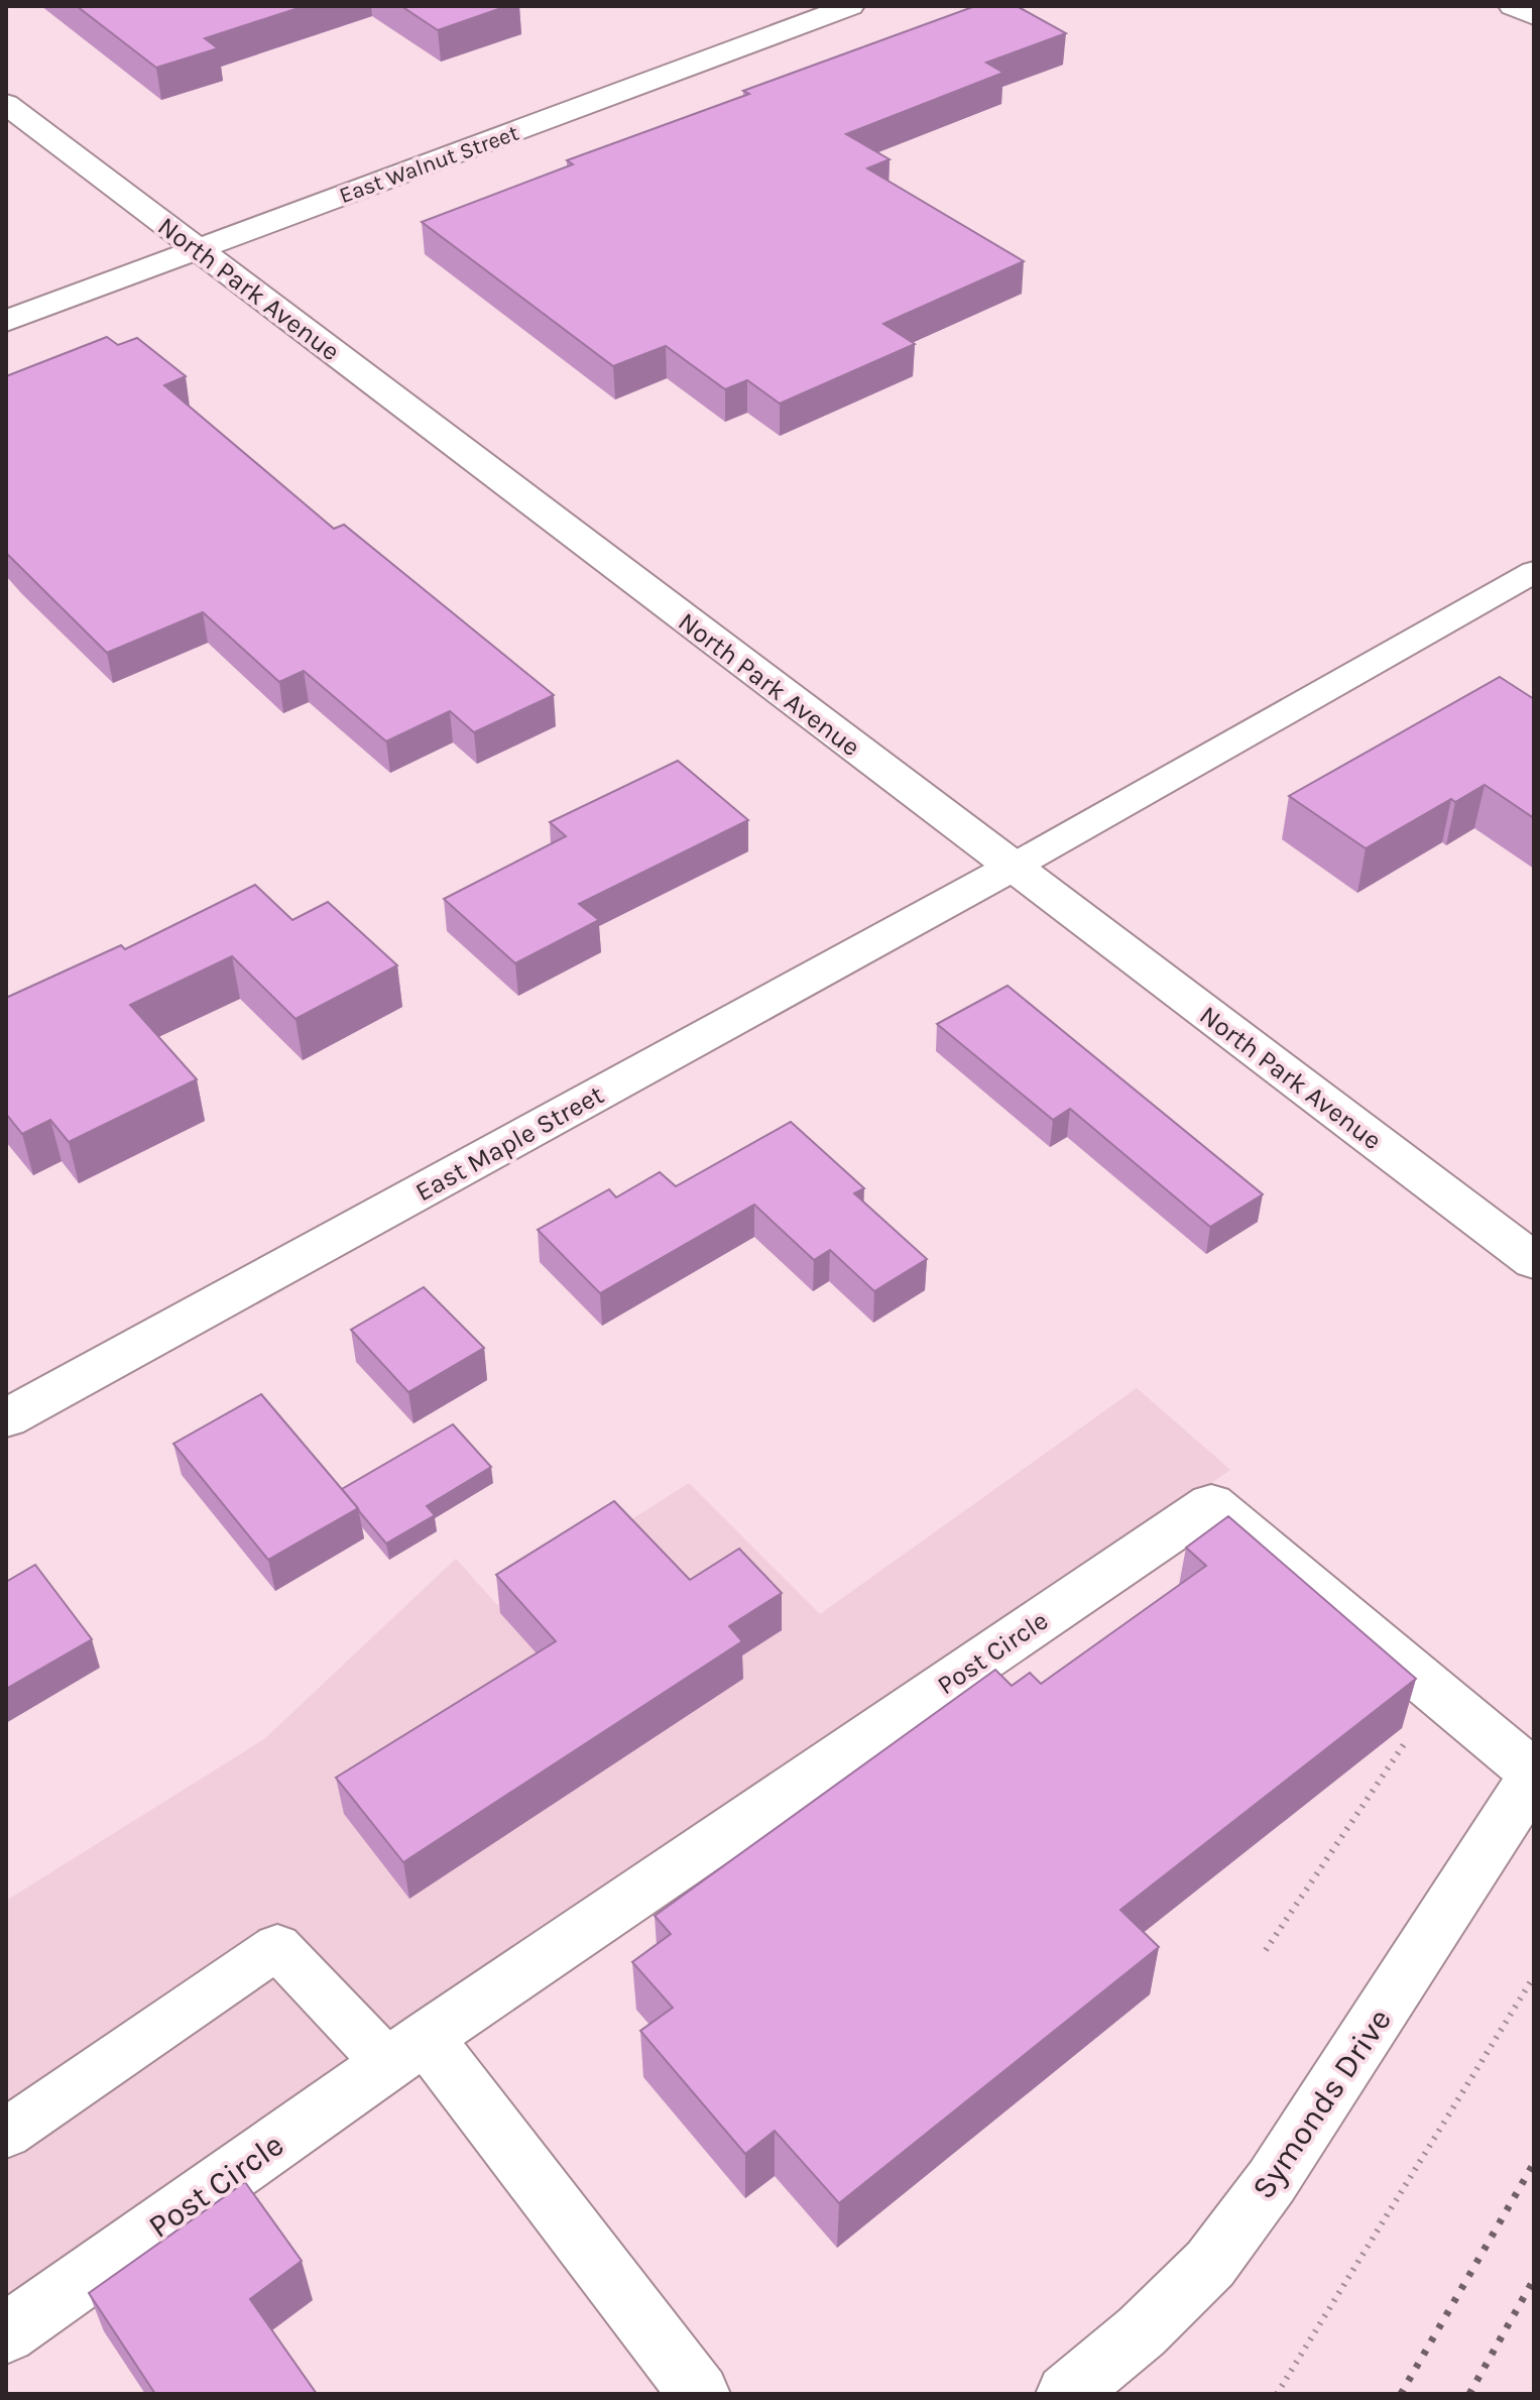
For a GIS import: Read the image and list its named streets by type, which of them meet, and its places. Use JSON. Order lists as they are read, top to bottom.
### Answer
{
  "streets": {
    "street": [
      "East Walnut Street",
      "North Park Avenue",
      "East Maple Street",
      "Post Circle",
      "Symonds Drive"
    ]
  },
  "crossings": [
    ["East Walnut Street", "North Park Avenue"],
    ["North Park Avenue", "East Maple Street"],
    ["Post Circle", "Symonds Drive"]
  ]
}
